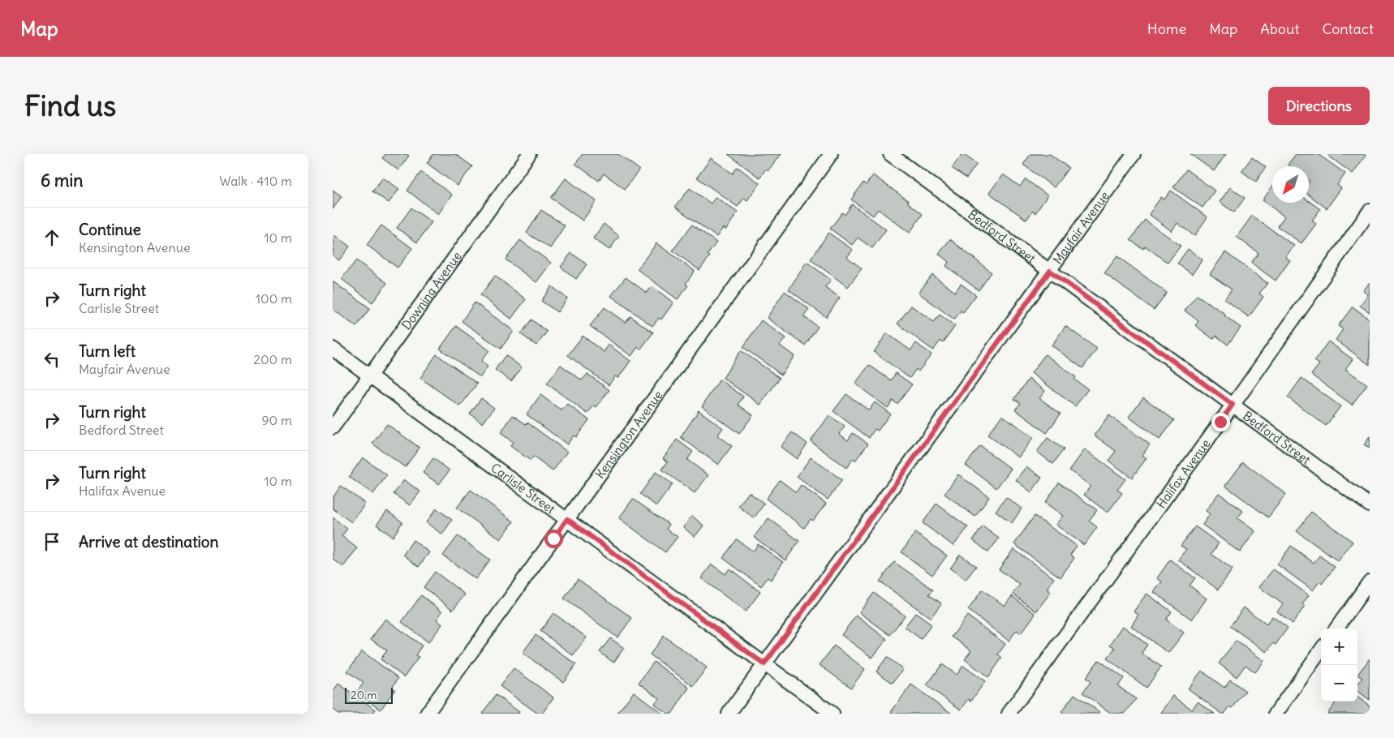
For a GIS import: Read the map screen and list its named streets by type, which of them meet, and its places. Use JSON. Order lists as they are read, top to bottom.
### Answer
{
  "streets": {
    "street": [
      "Mayfair Avenue",
      "Bedford Street",
      "Downing Avenue",
      "Kensington Avenue",
      "Halifax Avenue",
      "Carlisle Street"
    ]
  },
  "crossings": [
    ["Mayfair Avenue", "Bedford Street"],
    ["Mayfair Avenue", "Carlisle Street"],
    ["Bedford Street", "Halifax Avenue"],
    ["Downing Avenue", "Carlisle Street"],
    ["Kensington Avenue", "Carlisle Street"]
  ],
  "scale_bar": "20 m",
  "north": "bottom left",
  "page": {
    "header": "Map",
    "nav": [
      "Home",
      "Map",
      "About",
      "Contact"
    ],
    "buttons": "Directions",
    "title": "Find us",
    "heading": ["6 min", "Walk · 410 m"],
    "list": [
      ["Continue", "Kensington Avenue", "10 m"],
      ["Turn right", "Carlisle Street", "100 m"],
      ["Turn left", "Mayfair Avenue", "200 m"],
      ["Turn right", "Bedford Street", "90 m"],
      ["Turn right", "Halifax Avenue", "10 m"],
      "Arrive at destination"
    ],
    "map_buttons": ["+", "−"],
    "scale": "20 m"
  }
}
